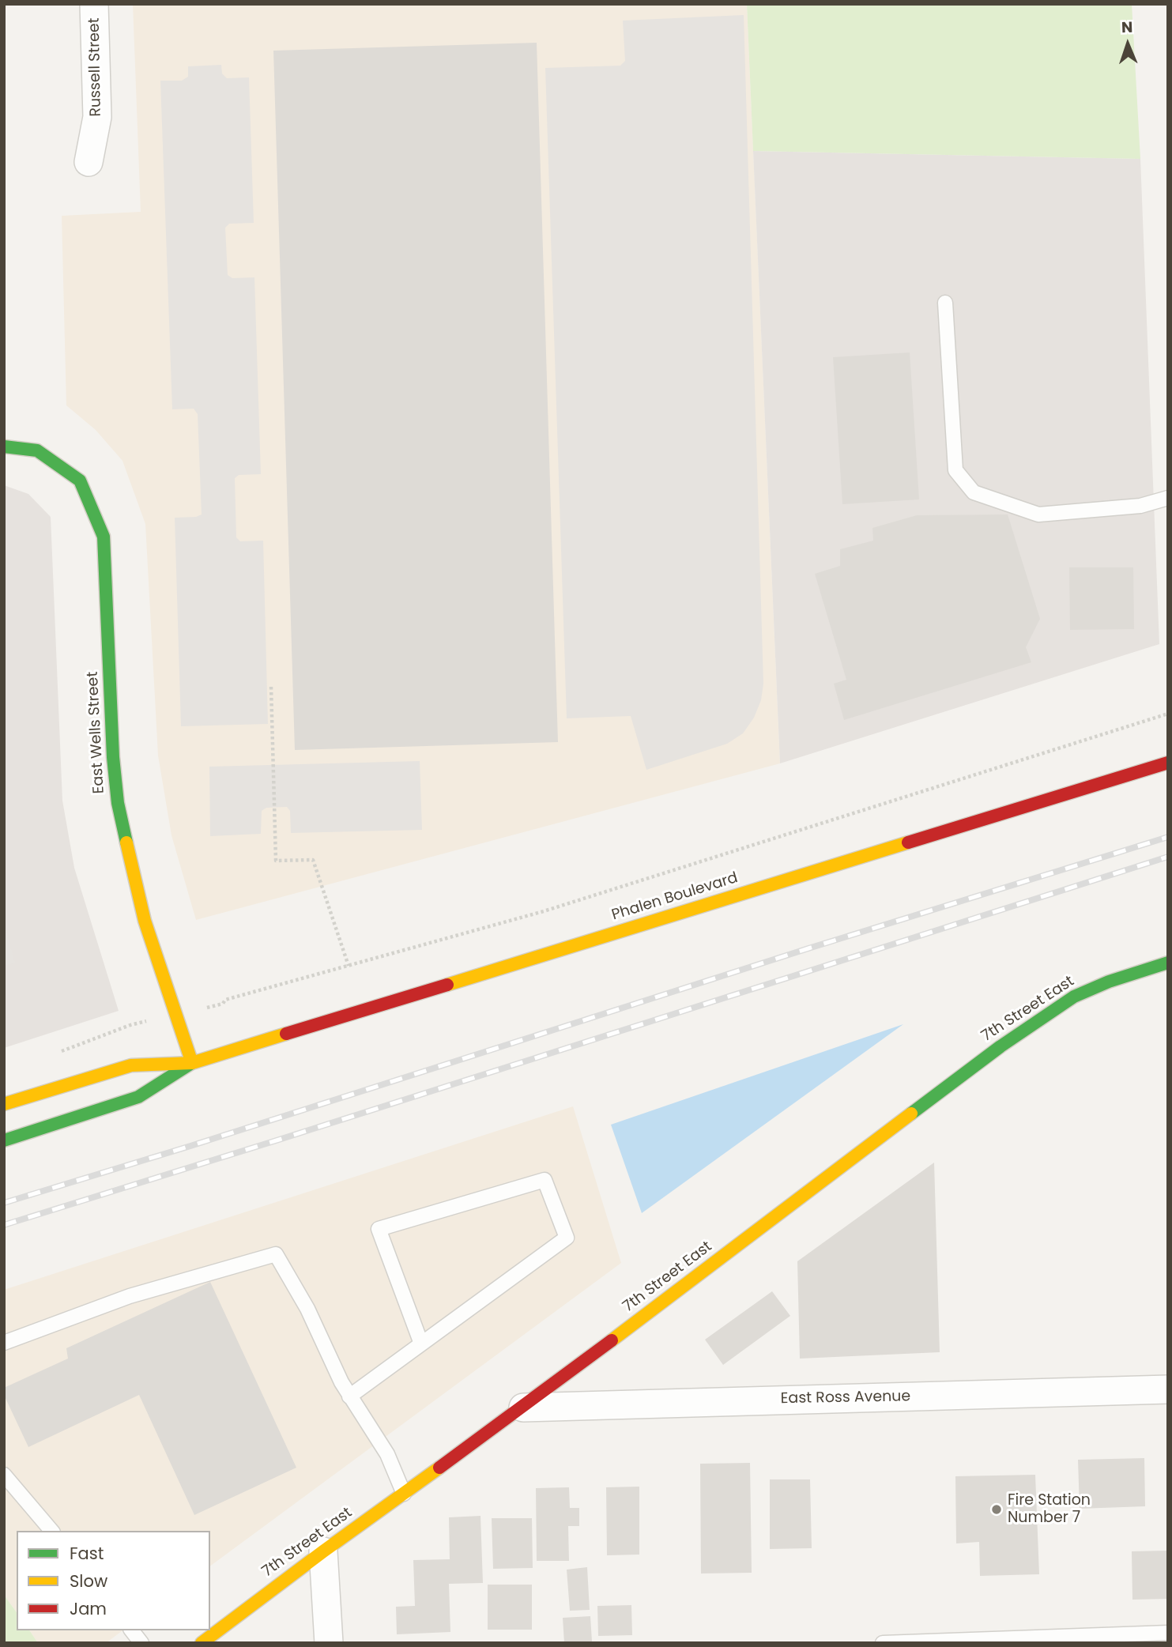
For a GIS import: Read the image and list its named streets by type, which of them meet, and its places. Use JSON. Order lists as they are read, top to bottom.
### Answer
{
  "streets": {
    "street": [
      "Russell Street",
      "East Wells Street",
      "Phalen Boulevard",
      "7th Street East",
      "East Ross Avenue"
    ]
  },
  "crossings": [
    ["East Wells Street", "Phalen Boulevard"],
    ["7th Street East", "East Ross Avenue"]
  ],
  "places": ["Fire Station Number 7"],
  "legend": ["Fast", "Slow", "Jam"],
  "north": "top"
}
